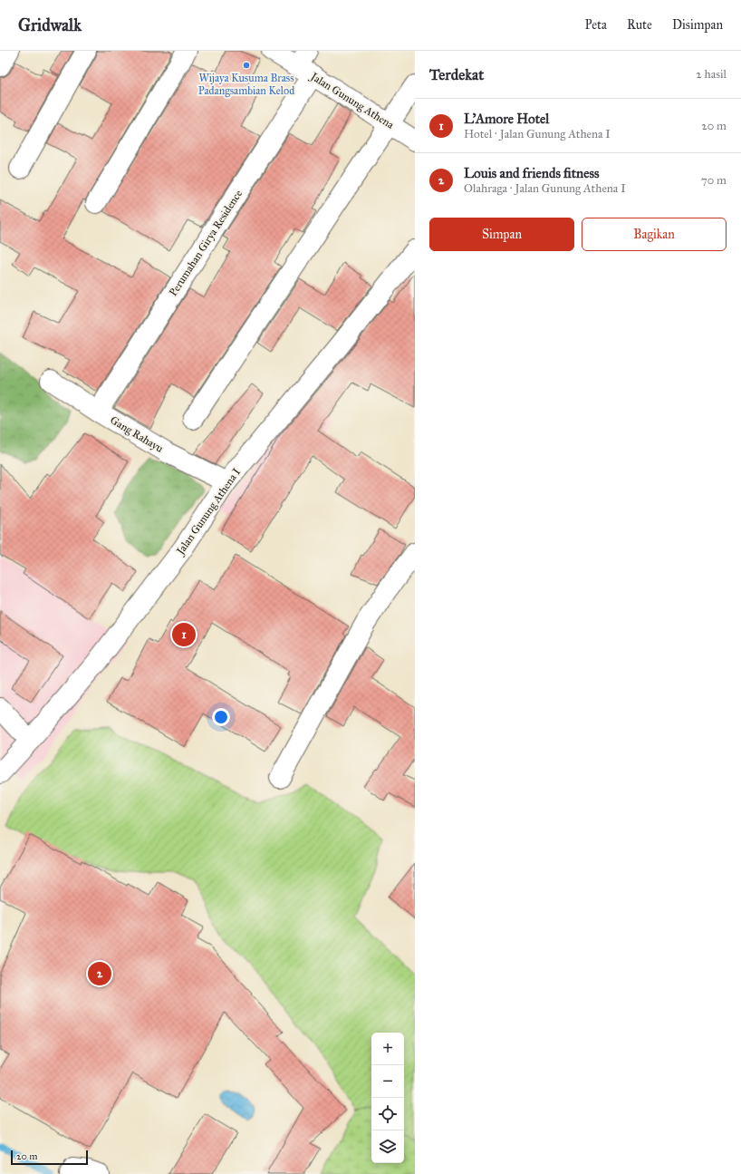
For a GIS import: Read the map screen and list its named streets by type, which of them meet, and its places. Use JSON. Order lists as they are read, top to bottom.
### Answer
{
  "streets": {
    "street": [
      "Jalan Gunung Athena",
      "Perumahan Girya Residence",
      "Gang Rahayu",
      "Jalan Gunung Athena I"
    ]
  },
  "crossings": [
    ["Jalan Gunung Athena", "Perumahan Girya Residence"],
    ["Perumahan Girya Residence", "Gang Rahayu"],
    ["Gang Rahayu", "Jalan Gunung Athena I"]
  ],
  "places": ["Wijaya Kusuma Brass Padangsambian Kelod"],
  "scale_bar": "20 m",
  "page": {
    "header": "Gridwalk",
    "nav": ["Peta", "Rute", "Disimpan"],
    "heading": ["Terdekat", "2 hasil"],
    "list": [
      {
        "mark": "1",
        "name": "L'Amore Hotel",
        "note": "Hotel · Jalan Gunung Athena I",
        "value": "20 m"
      },
      {
        "mark": "2",
        "name": "Louis and friends fitness",
        "note": "Olahraga · Jalan Gunung Athena I",
        "value": "70 m"
      }
    ],
    "buttons": ["Simpan", "Bagikan"],
    "pins": ["1", "2"],
    "map_buttons": ["+", "−"],
    "scale": "20 m"
  }
}
